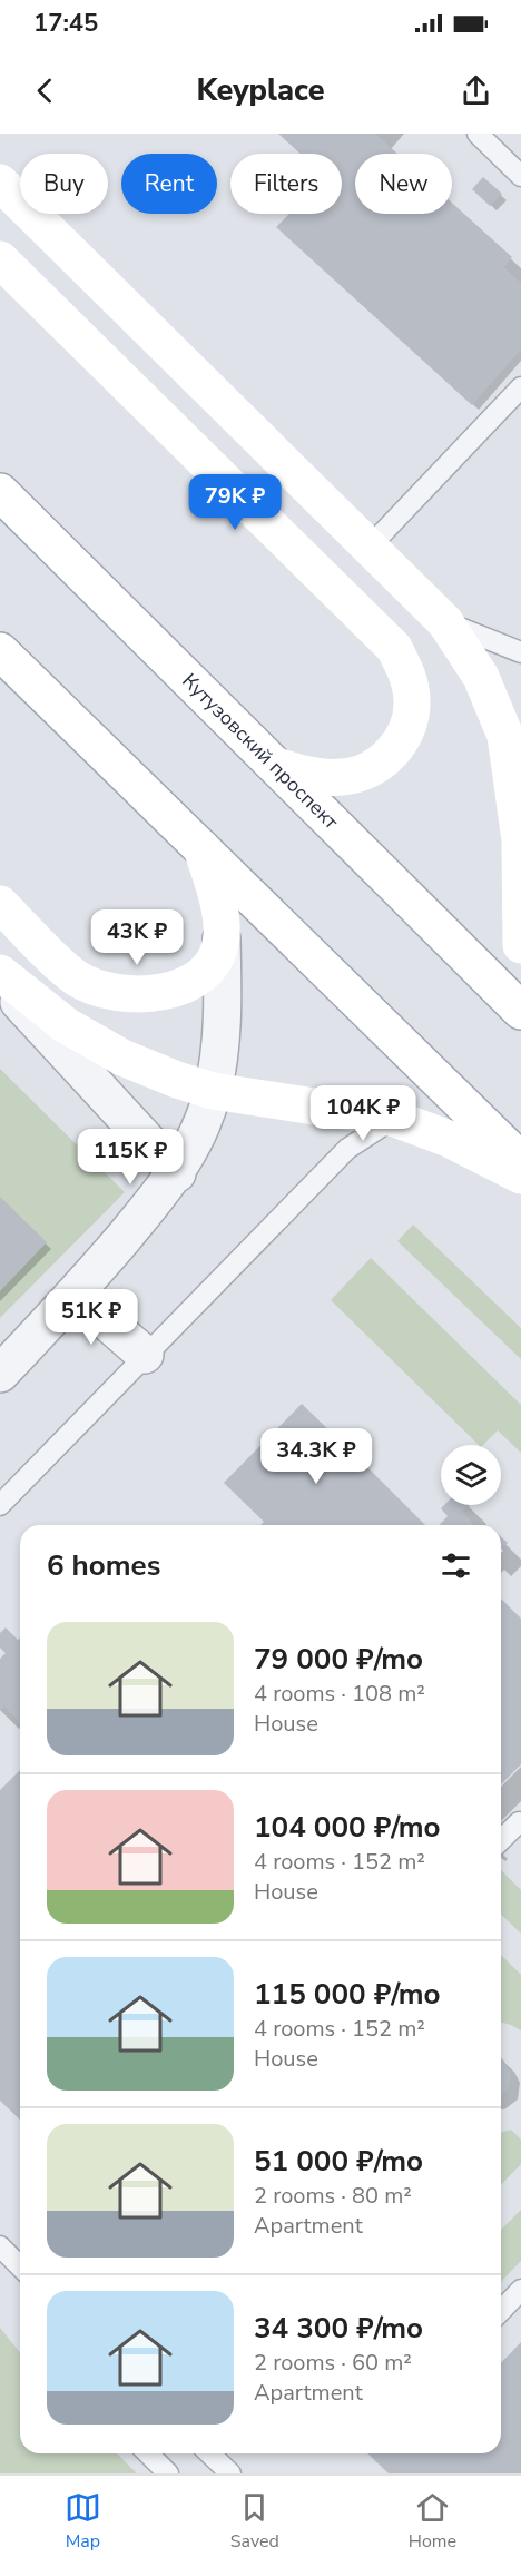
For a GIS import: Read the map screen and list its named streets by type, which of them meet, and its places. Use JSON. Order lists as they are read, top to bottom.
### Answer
{
  "streets": {
    "main road": ["Кутузовский проспект"]
  },
  "page": {
    "status": "17:45",
    "header": "Keyplace",
    "chip": [
      "Buy",
      "Rent",
      "Filters",
      "New"
    ],
    "price": [
      "79K ₽",
      "43K ₽",
      "104K ₽",
      "115K ₽",
      "51K ₽",
      "34.3K ₽"
    ],
    "heading": "6 homes",
    "list": [
      {
        "name": "79 000 ₽/mo",
        "note": "4 rooms · 108 m² · House"
      },
      {
        "name": "104 000 ₽/mo",
        "note": "4 rooms · 152 m² · House"
      },
      {
        "name": "115 000 ₽/mo",
        "note": "4 rooms · 152 m² · House"
      },
      {
        "name": "51 000 ₽/mo",
        "note": "2 rooms · 80 m² · Apartment"
      },
      {
        "name": "34 300 ₽/mo",
        "note": "2 rooms · 60 m² · Apartment"
      }
    ],
    "tabs": ["Map", "Saved", "Home"]
  }
}
